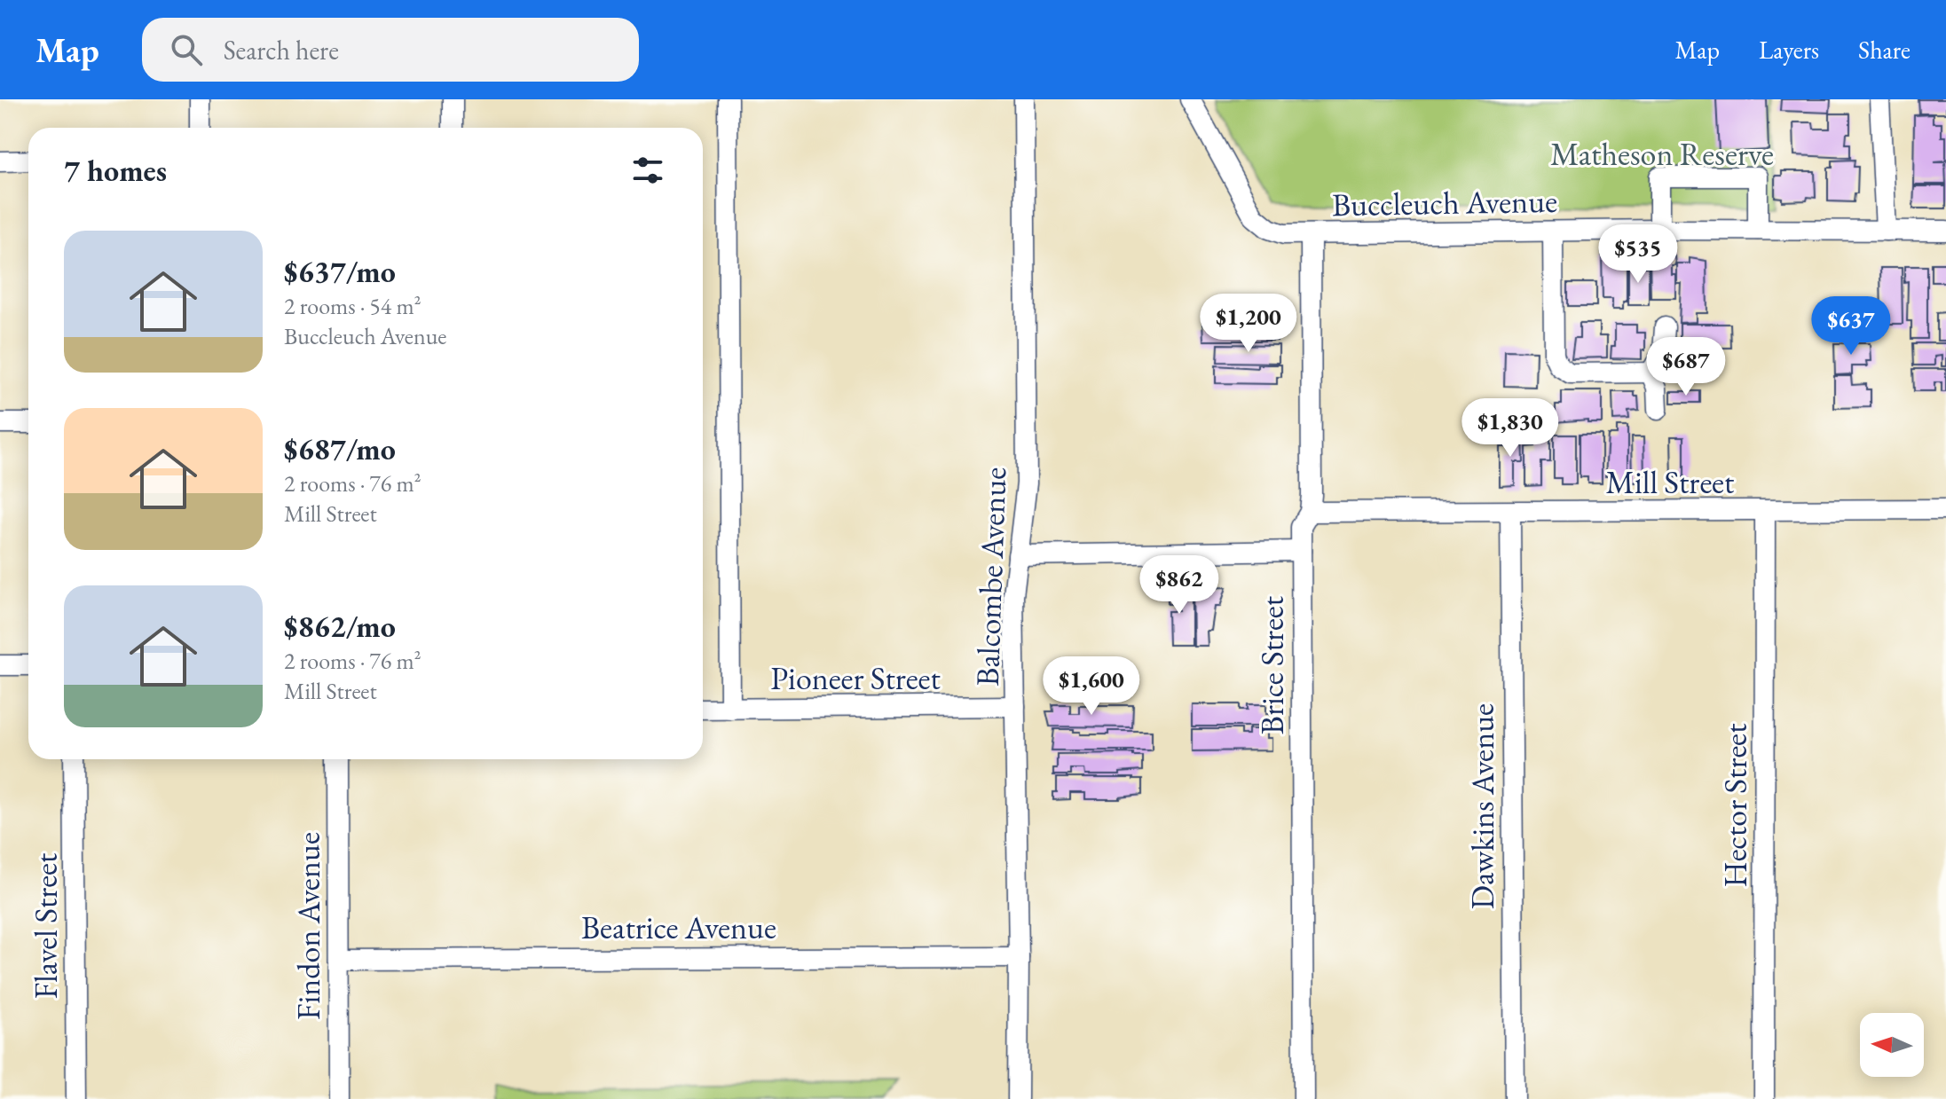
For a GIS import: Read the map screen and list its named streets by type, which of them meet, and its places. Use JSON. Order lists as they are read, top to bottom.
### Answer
{
  "streets": {
    "street": [
      "Buccleuch Avenue",
      "Mill Street",
      "Balcombe Avenue",
      "Brice Street",
      "Pioneer Street",
      "Hector Street",
      "Dawkins Avenue",
      "Flavel Street",
      "Findon Avenue",
      "Beatrice Avenue"
    ]
  },
  "crossings": [
    ["Buccleuch Avenue", "Brice Street"],
    ["Mill Street", "Brice Street"],
    ["Mill Street", "Hector Street"],
    ["Mill Street", "Dawkins Avenue"],
    ["Balcombe Avenue", "Pioneer Street"],
    ["Balcombe Avenue", "Beatrice Avenue"],
    ["Findon Avenue", "Beatrice Avenue"]
  ],
  "parks": ["Matheson Reserve"],
  "north": "left",
  "page": {
    "header": "Map",
    "search": "Search here",
    "nav": ["Map", "Layers", "Share"],
    "heading": "7 homes",
    "list": [
      {
        "name": "$637/mo",
        "note": "2 rooms · 54 m² · Buccleuch Avenue"
      },
      {
        "name": "$687/mo",
        "note": "2 rooms · 76 m² · Mill Street"
      },
      {
        "name": "$862/mo",
        "note": "2 rooms · 76 m² · Mill Street"
      }
    ],
    "price": [
      "$535",
      "$1,200",
      "$637",
      "$687",
      "$1,830",
      "$862",
      "$1,600"
    ]
  }
}
